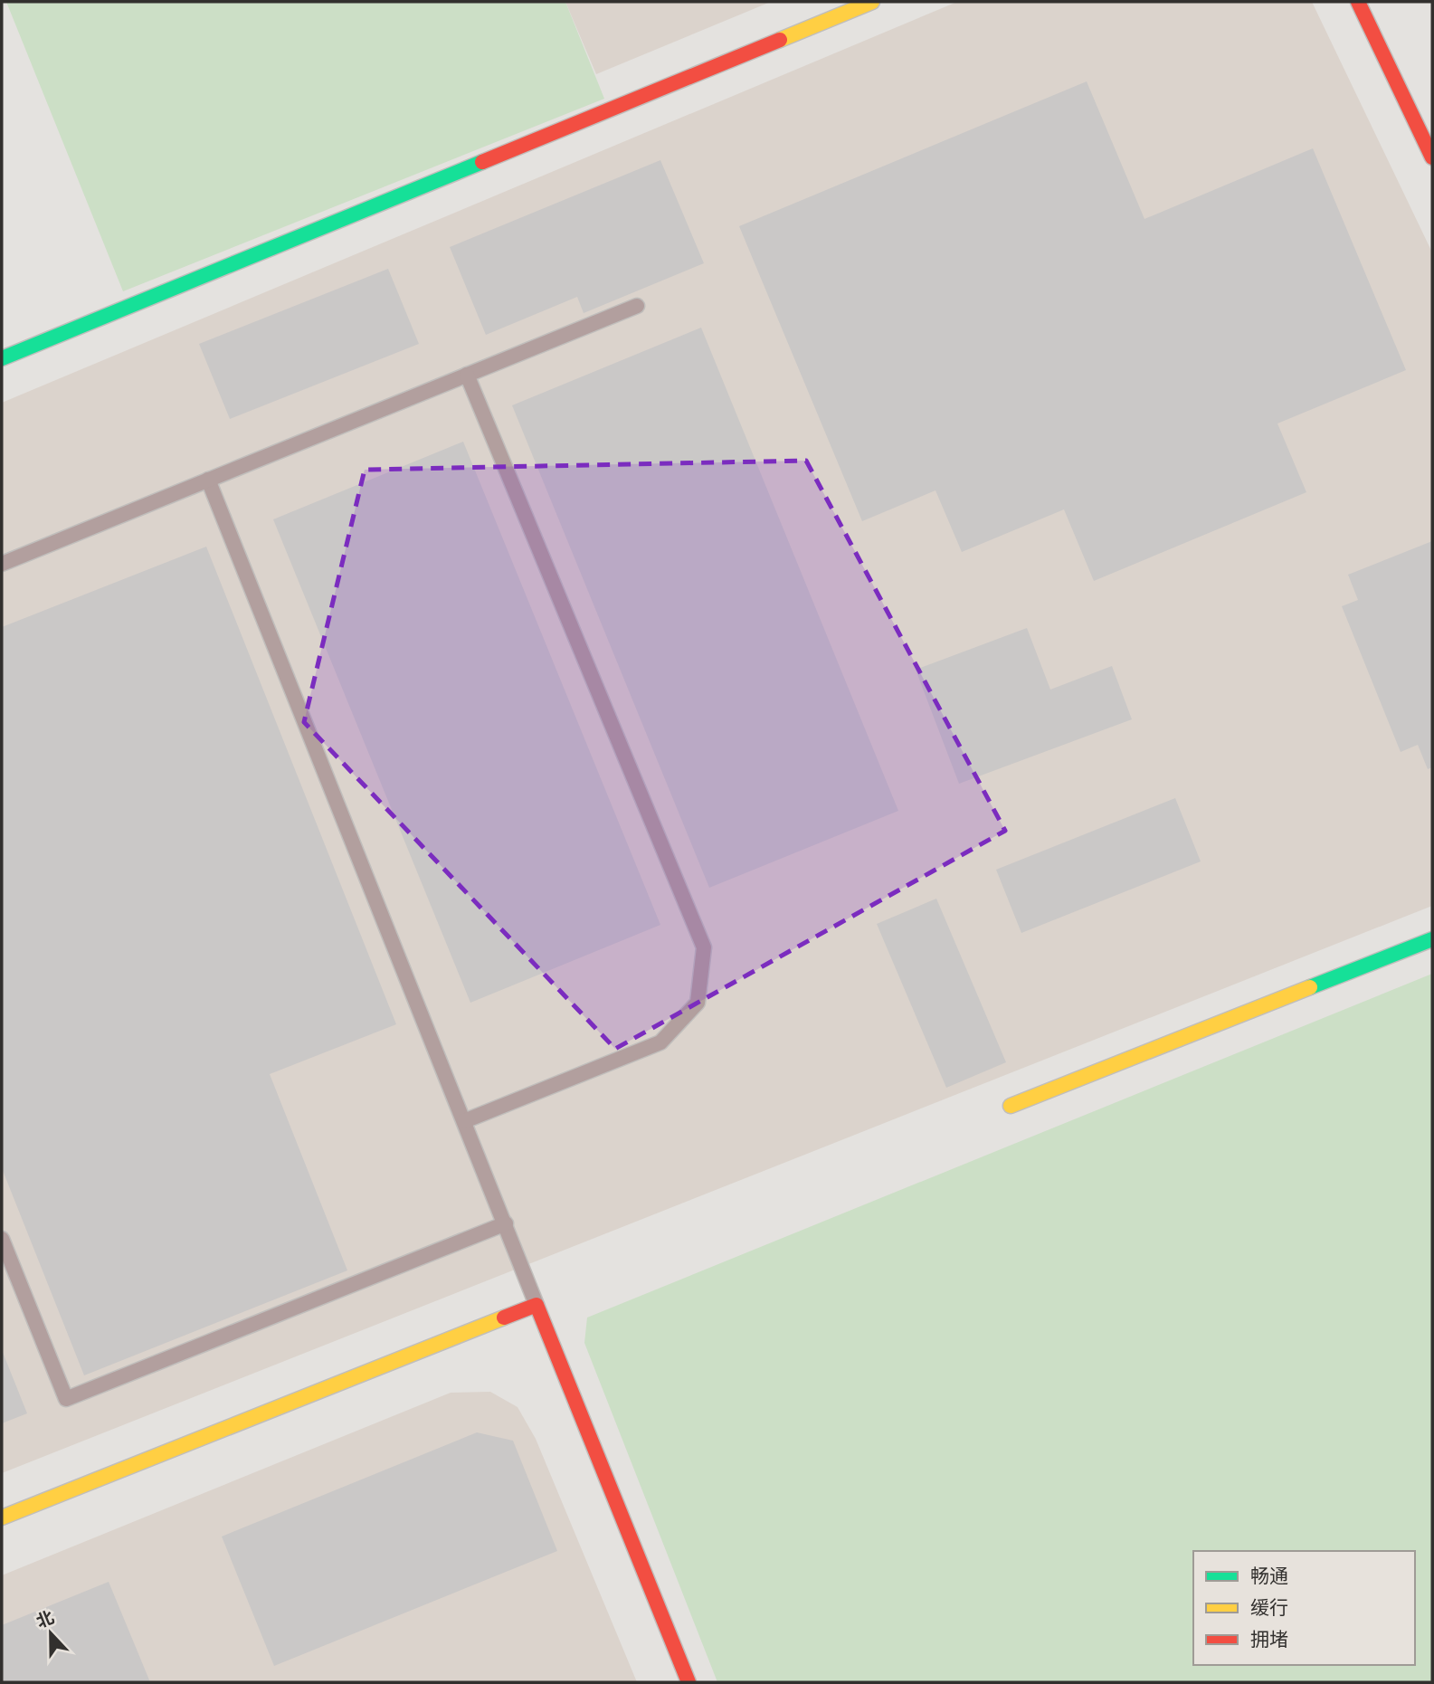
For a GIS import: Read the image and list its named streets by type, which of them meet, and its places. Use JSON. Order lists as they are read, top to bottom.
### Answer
{
  "legend": ["畅通", "缓行", "拥堵"],
  "north": "top"
}
